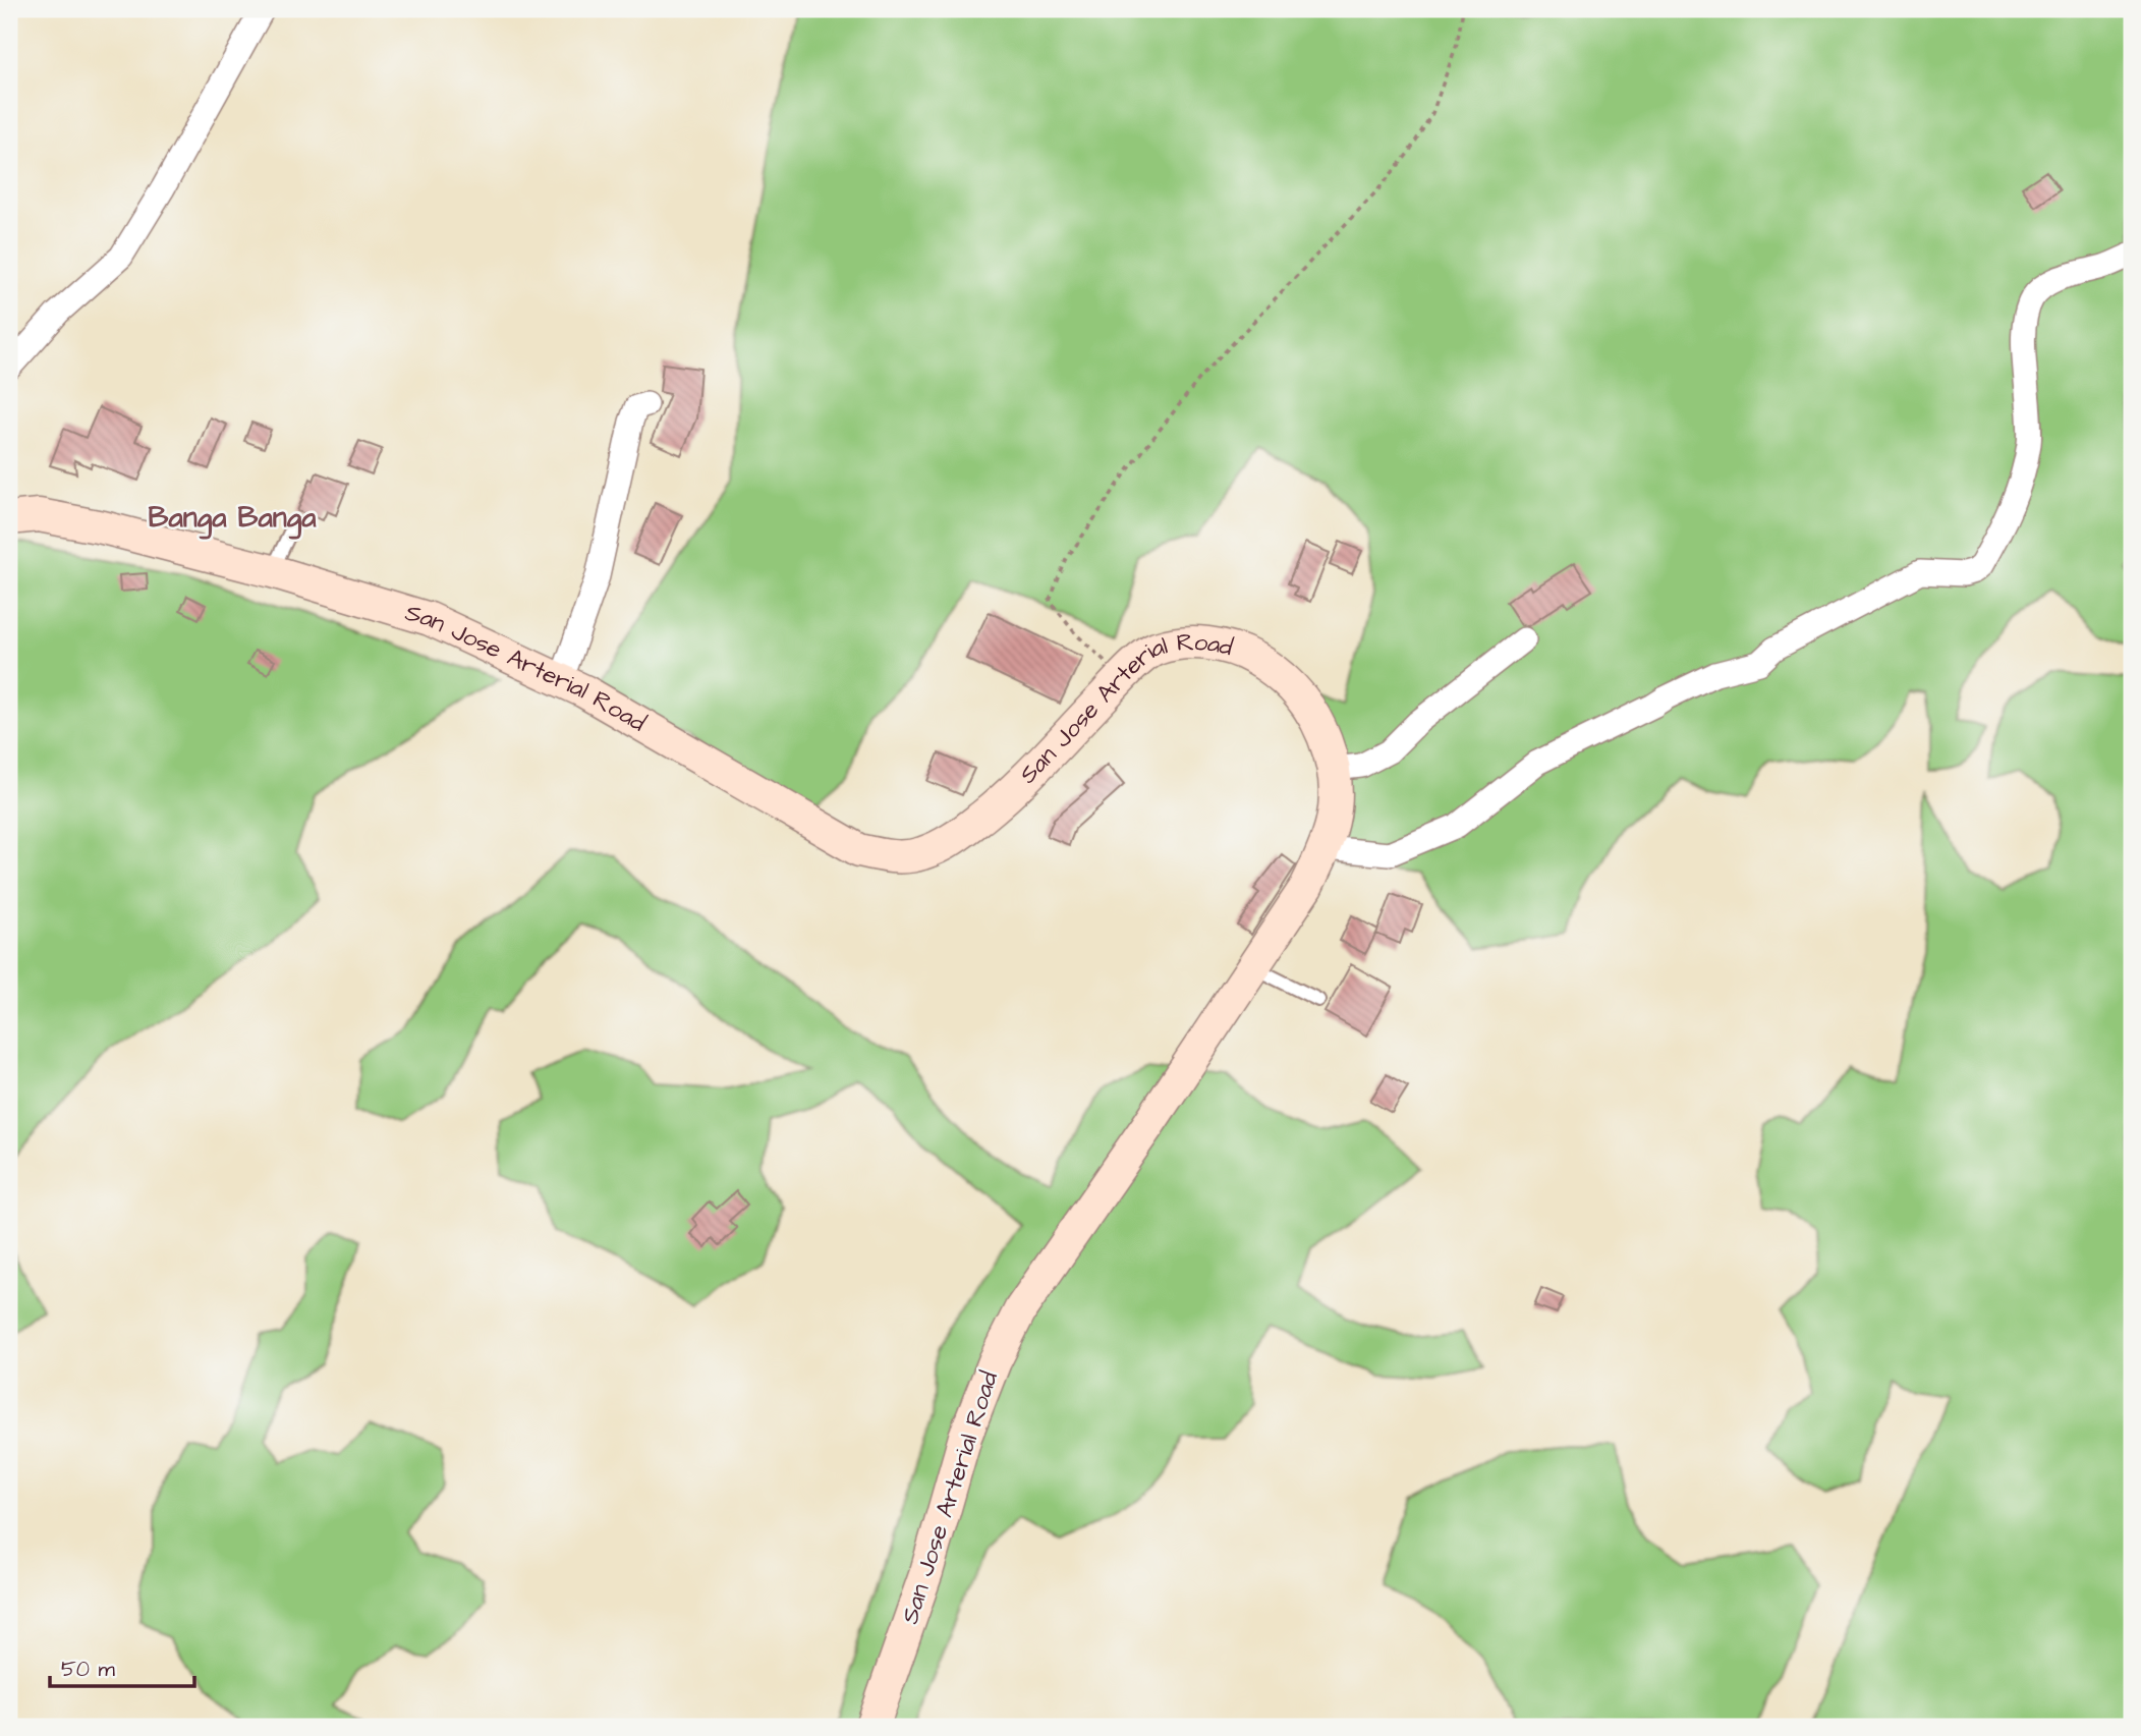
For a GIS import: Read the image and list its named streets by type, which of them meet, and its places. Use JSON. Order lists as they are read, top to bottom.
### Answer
{
  "streets": {
    "main road": ["San Jose Arterial Road"]
  },
  "districts": ["Banga Banga"],
  "scale_bar": "50 m"
}
